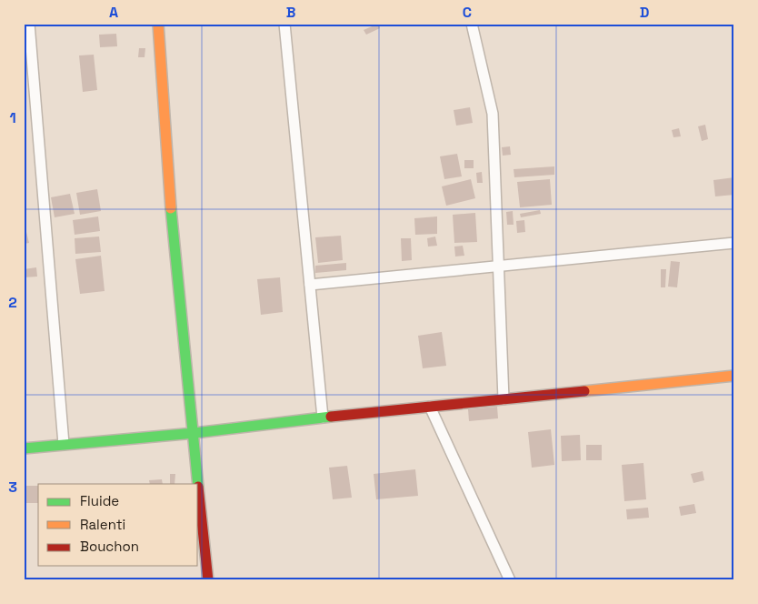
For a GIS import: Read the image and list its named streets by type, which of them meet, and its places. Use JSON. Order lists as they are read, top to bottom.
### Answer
{
  "legend": ["Fluide", "Ralenti", "Bouchon"],
  "grid": {
    "columns": [
      "A",
      "B",
      "C",
      "D"
    ],
    "rows": ["1", "2", "3"]
  }
}
